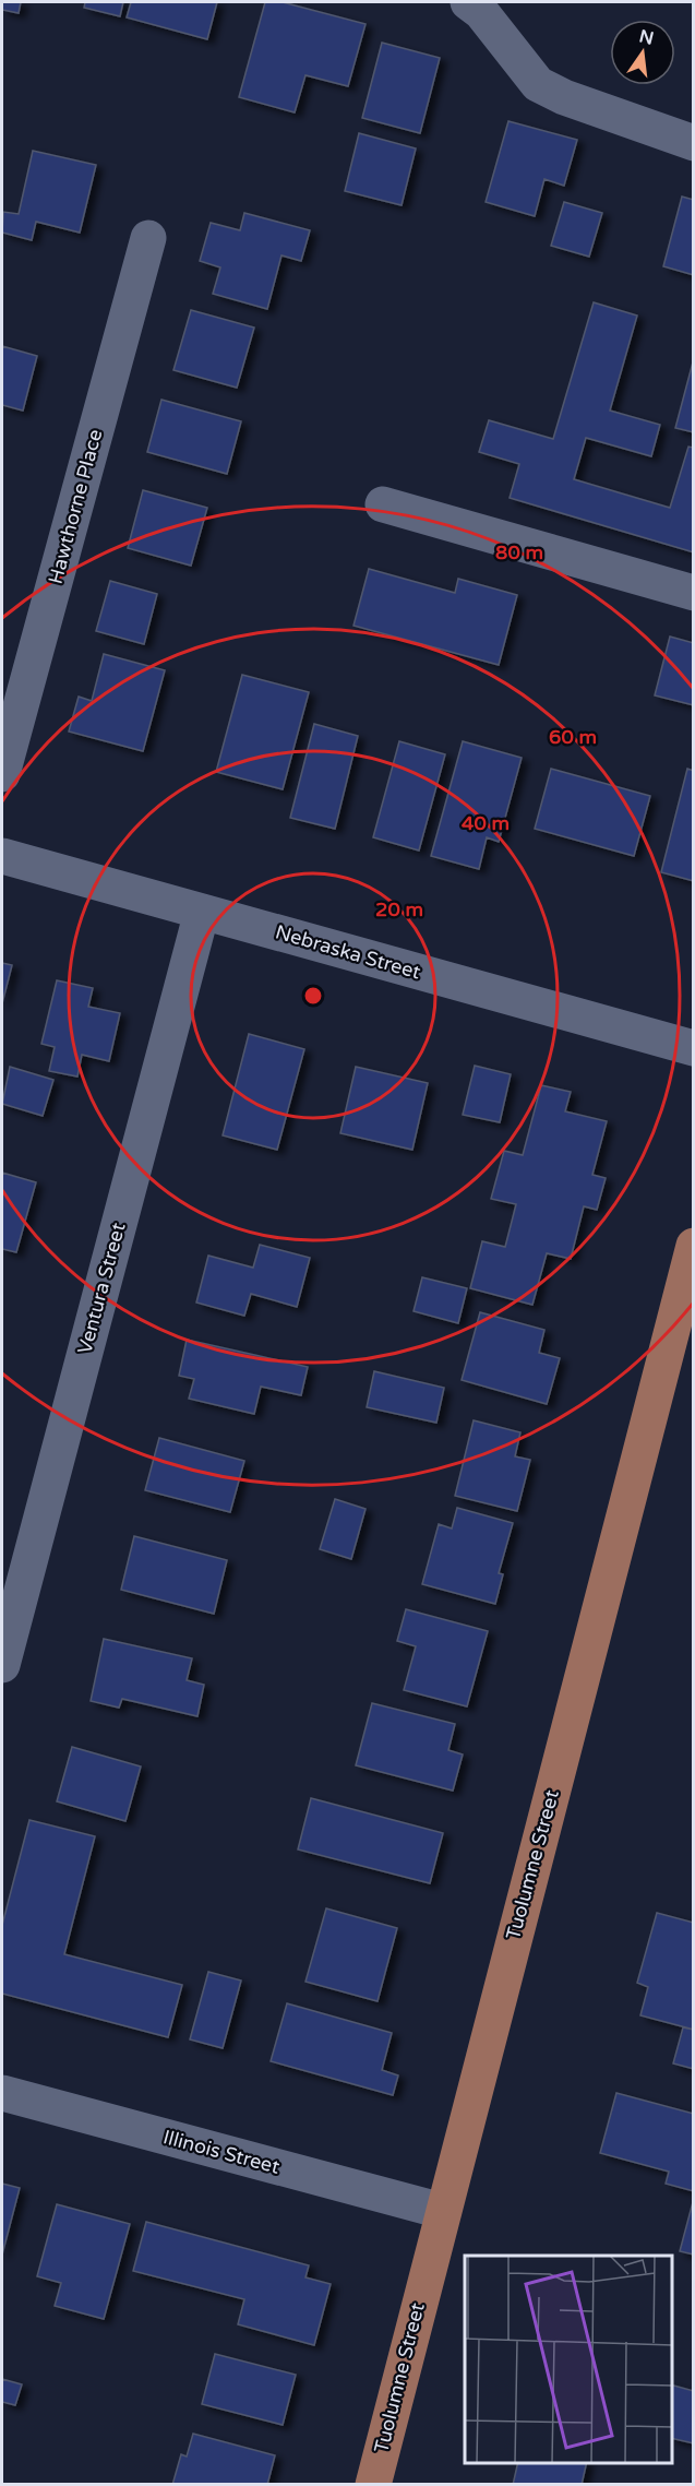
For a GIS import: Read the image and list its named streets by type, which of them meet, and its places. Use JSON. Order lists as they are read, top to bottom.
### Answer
{
  "streets": {
    "main road": ["Tuolumne Street"],
    "street": [
      "Hawthorne Place",
      "Nebraska Street",
      "Ventura Street",
      "Illinois Street"
    ]
  },
  "crossings": [
    ["Nebraska Street", "Ventura Street"],
    ["Tuolumne Street", "Illinois Street"]
  ],
  "north": "top",
  "rings": [
    "80 m",
    "60 m",
    "40 m",
    "20 m"
  ]
}
